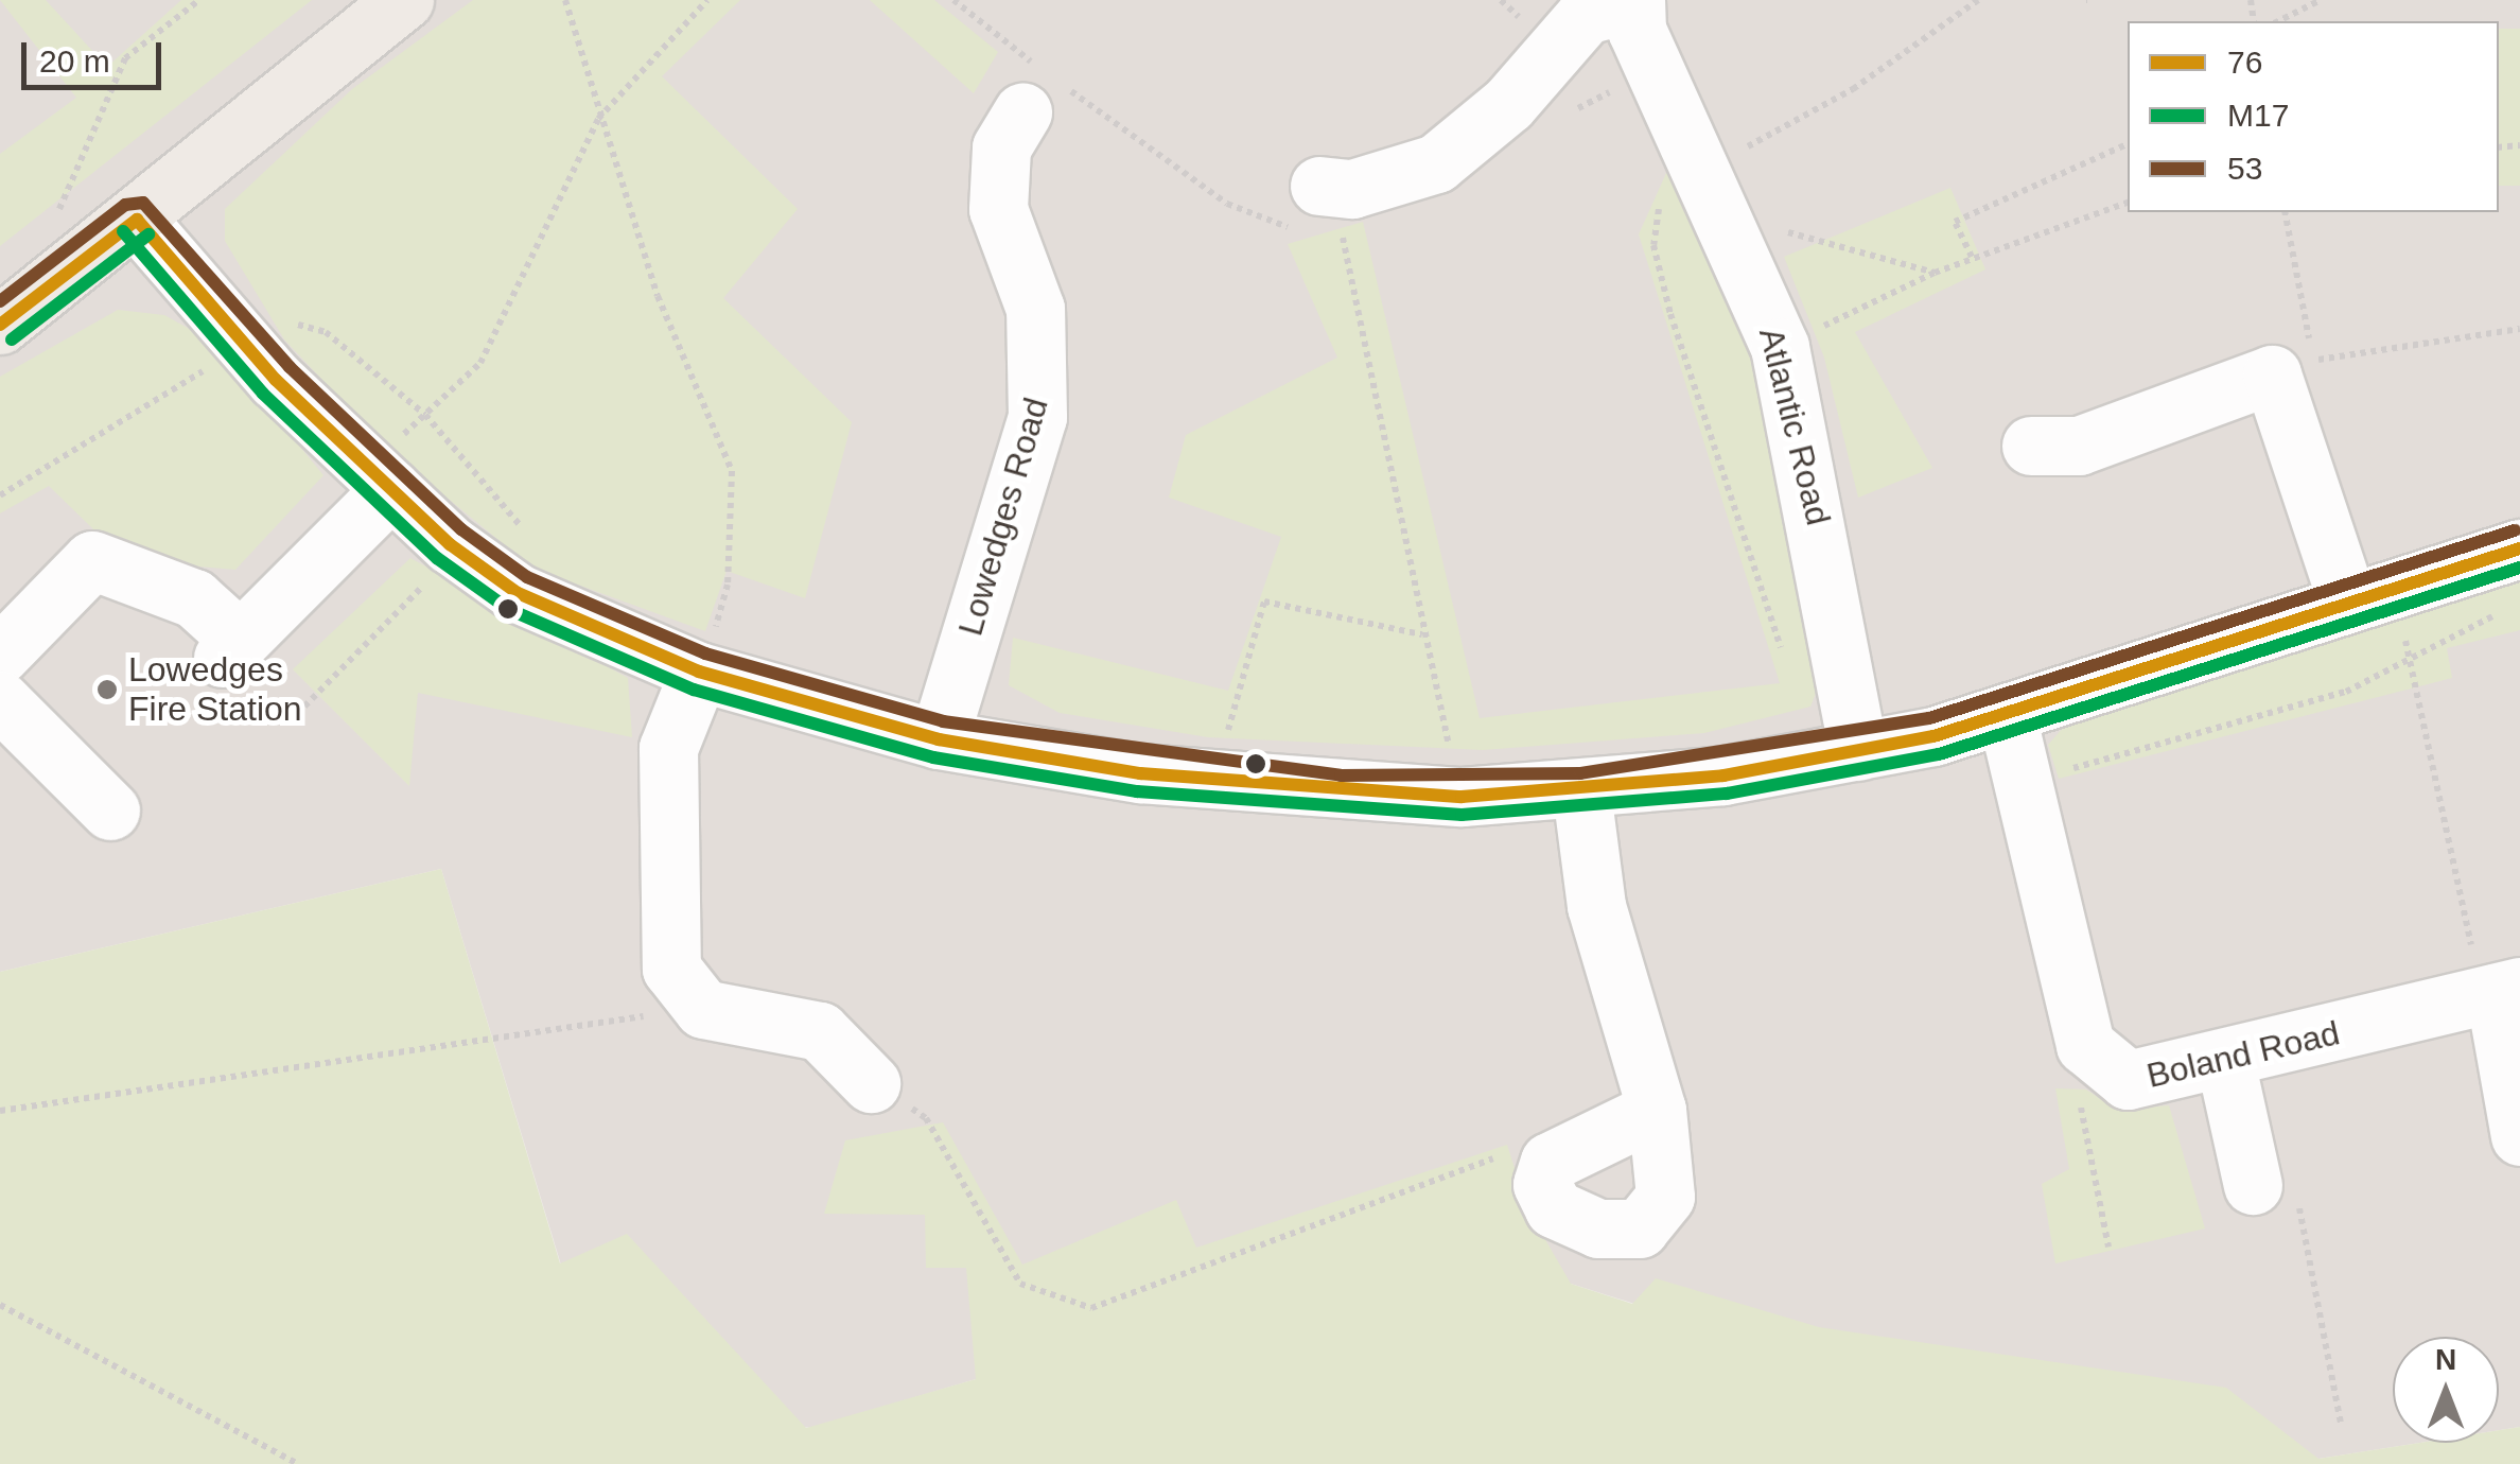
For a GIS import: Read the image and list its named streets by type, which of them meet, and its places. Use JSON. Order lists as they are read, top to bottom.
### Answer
{
  "streets": {
    "street": ["Atlantic Road", "Lowedges Road", "Boland Road"]
  },
  "places": ["Lowedges Fire Station"],
  "lines": ["transit line 53", "transit line 76", "transit line M17"],
  "legend": ["76", "M17", "53"],
  "scale_bar": "20 m",
  "north": "top"
}
